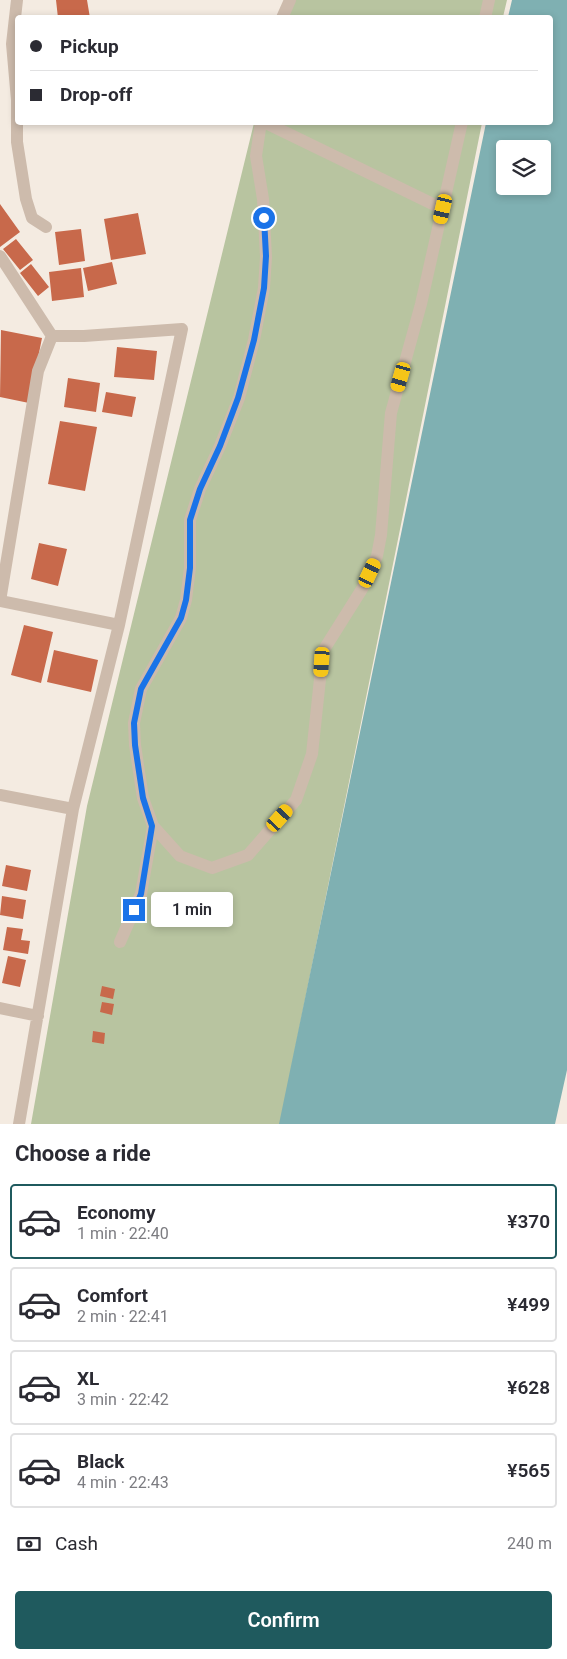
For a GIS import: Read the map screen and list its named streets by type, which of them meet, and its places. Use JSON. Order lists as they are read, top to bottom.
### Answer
{
  "page": {
    "banner": ["Pickup", "Drop-off"],
    "bubble": "1 min",
    "heading": "Choose a ride",
    "list": [
      {
        "name": "Economy",
        "note": "1 min · 22:40",
        "value": "¥370"
      },
      {
        "name": "Comfort",
        "note": "2 min · 22:41",
        "value": "¥499"
      },
      {
        "name": "XL",
        "note": "3 min · 22:42",
        "value": "¥628"
      },
      {
        "name": "Black",
        "note": "4 min · 22:43",
        "value": "¥565"
      }
    ],
    "pay": ["Cash", "240 m"],
    "buttons": "Confirm"
  }
}
